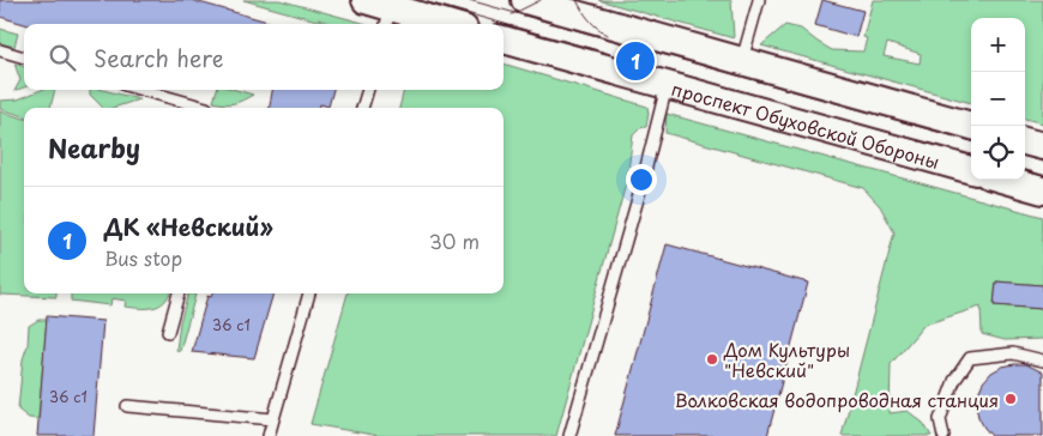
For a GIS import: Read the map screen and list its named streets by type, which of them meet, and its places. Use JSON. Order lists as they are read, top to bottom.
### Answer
{
  "streets": {
    "main road": ["проспект Обуховской Обороны"]
  },
  "places": ["Дом Культуры \"Невский\"", "Волковская водопроводная станция"],
  "house_numbers": ["36 с1", "36 с1"],
  "page": {
    "map_buttons": ["+", "−"],
    "search": "Search here",
    "pins": "1",
    "heading": "Nearby",
    "list": [
      {
        "mark": "1",
        "name": "ДК «Невский»",
        "note": "Bus stop",
        "value": "30 m"
      }
    ]
  }
}
